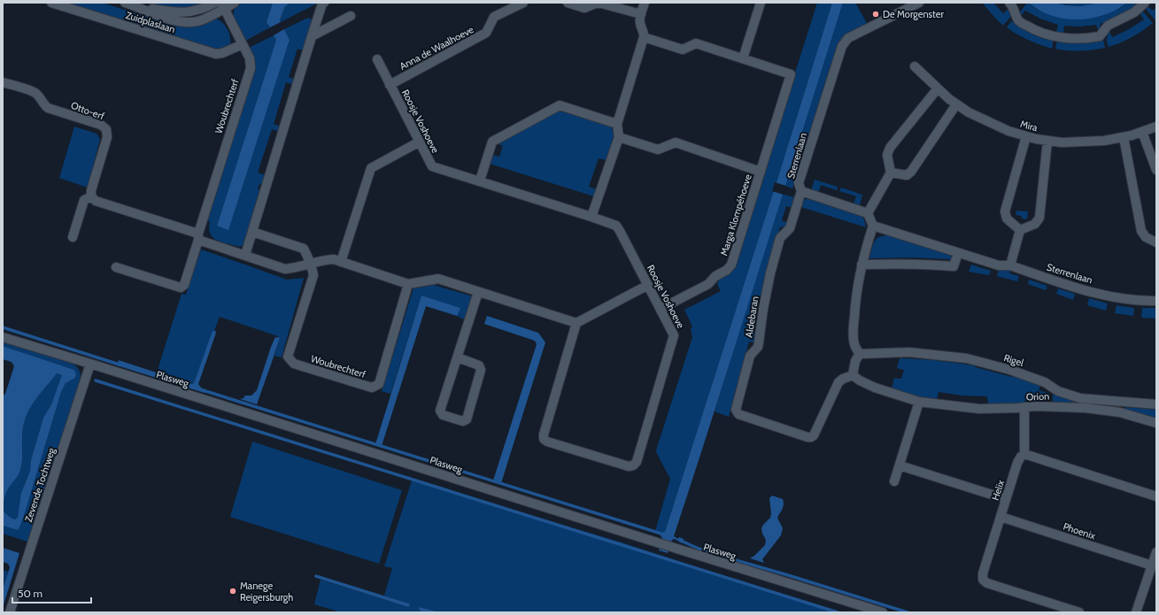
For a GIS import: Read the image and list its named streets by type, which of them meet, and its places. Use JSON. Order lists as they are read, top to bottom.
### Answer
{
  "streets": {
    "street": [
      "Zuidplaslaan",
      "Anna de Waalhoeve",
      "Woubrechterf",
      "Otto-erf",
      "Roosje Voshoeve",
      "Mira",
      "Sterrenlaan",
      "Marga Klompéhoeve",
      "Aldebaran",
      "Rigel",
      "Plasweg",
      "Orion",
      "Zevende Tochtweg",
      "Helix",
      "Phoenix"
    ]
  },
  "crossings": [
    ["Zuidplaslaan", "Woubrechterf"],
    ["Anna de Waalhoeve", "Roosje Voshoeve"],
    ["Roosje Voshoeve", "Marga Klompéhoeve"],
    ["Sterrenlaan", "Aldebaran"],
    ["Aldebaran", "Orion"],
    ["Plasweg", "Zevende Tochtweg"],
    ["Helix", "Phoenix"]
  ],
  "places": ["De Morgenster", "Manege Reigersburgh"],
  "scale_bar": "50 m"
}
